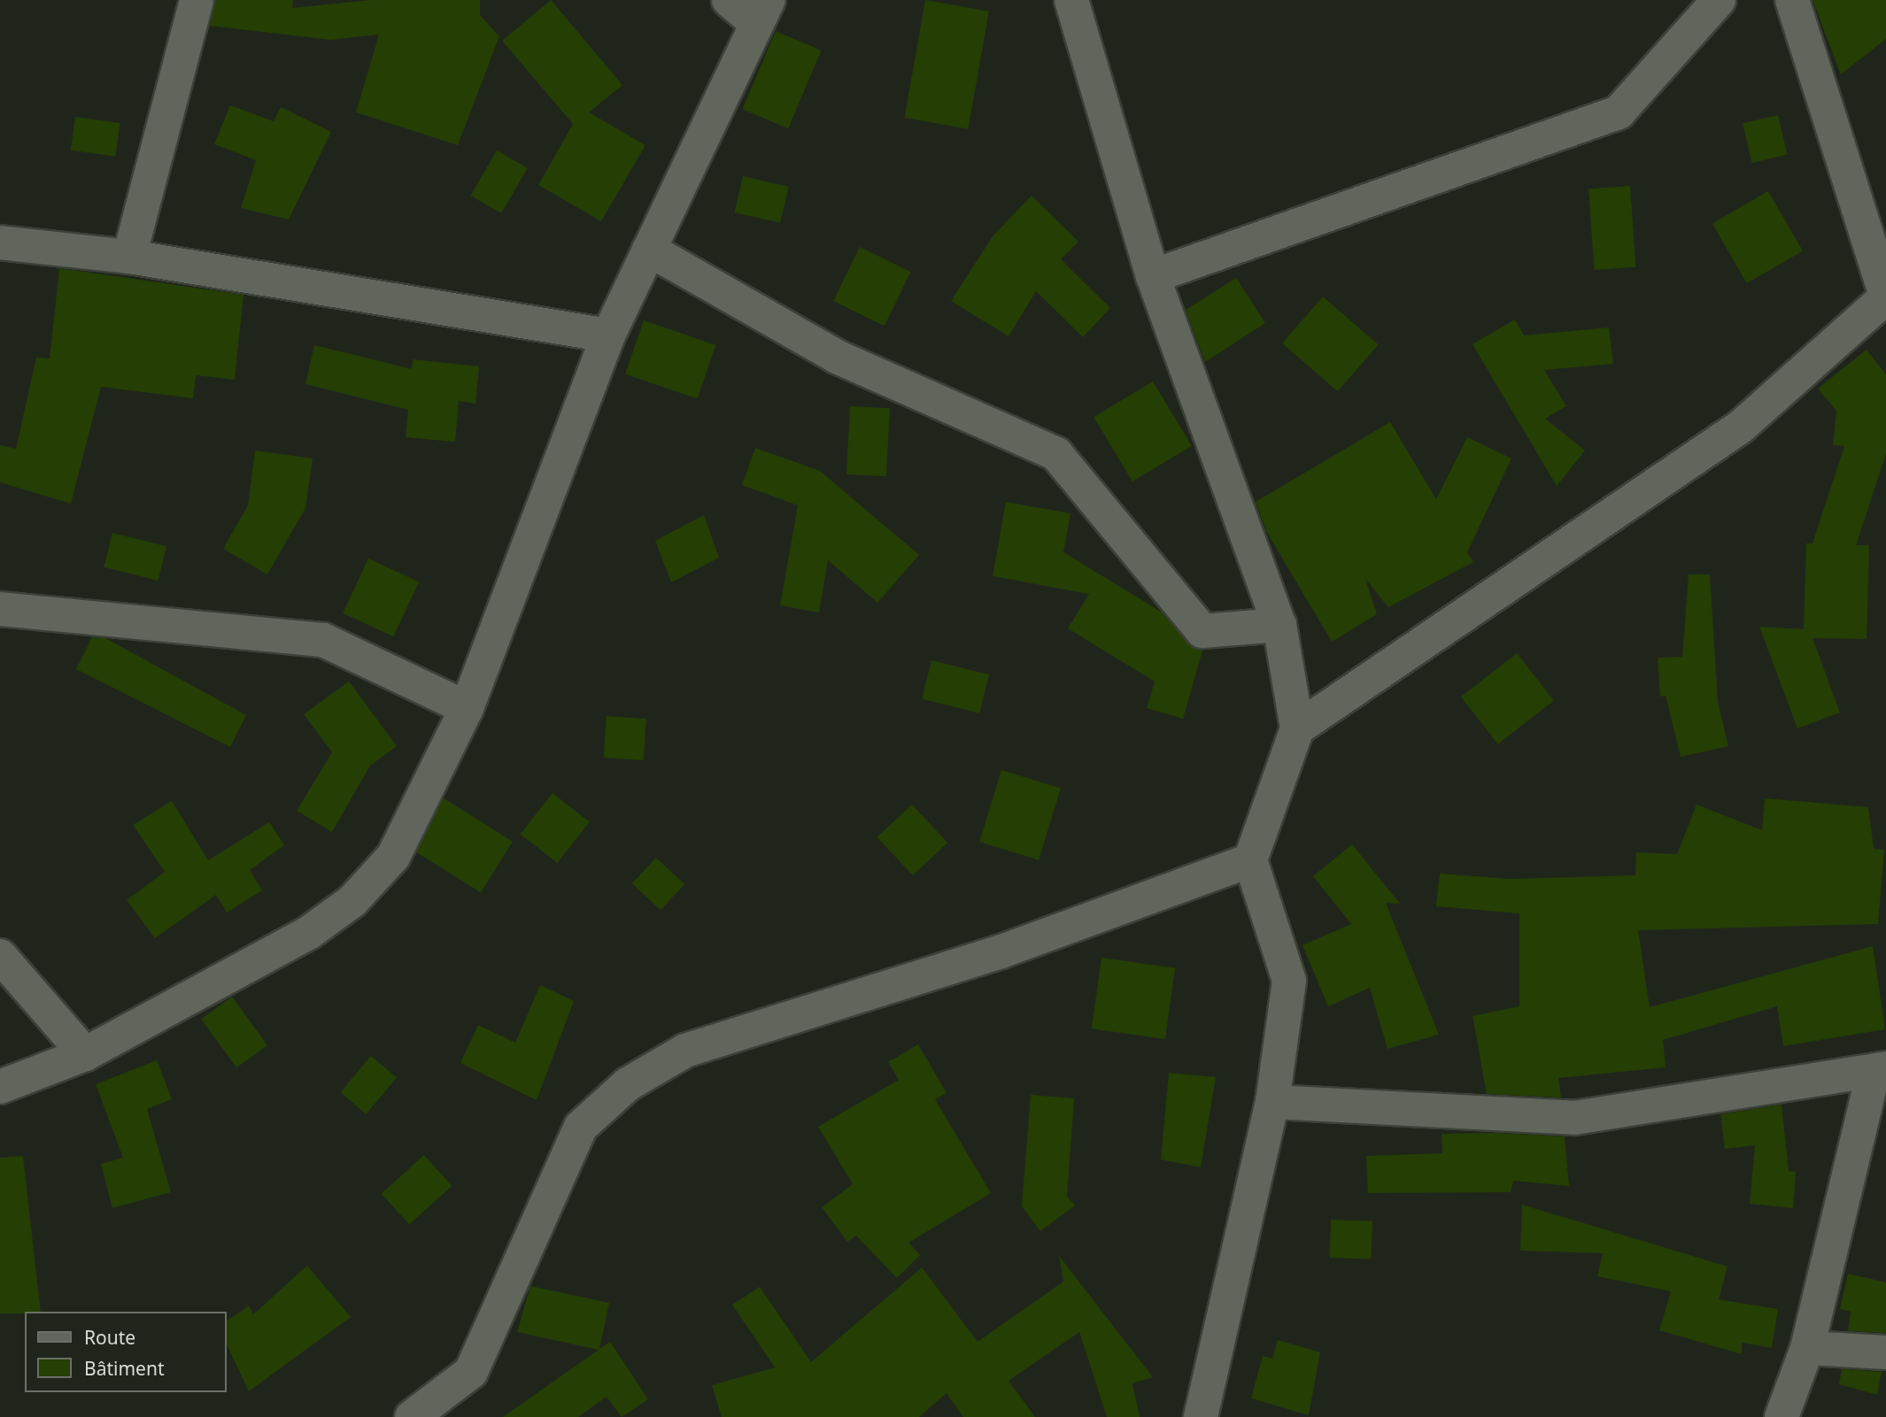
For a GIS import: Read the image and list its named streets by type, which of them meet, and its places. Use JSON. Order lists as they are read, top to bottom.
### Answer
{
  "legend": ["Route", "Bâtiment"]
}
